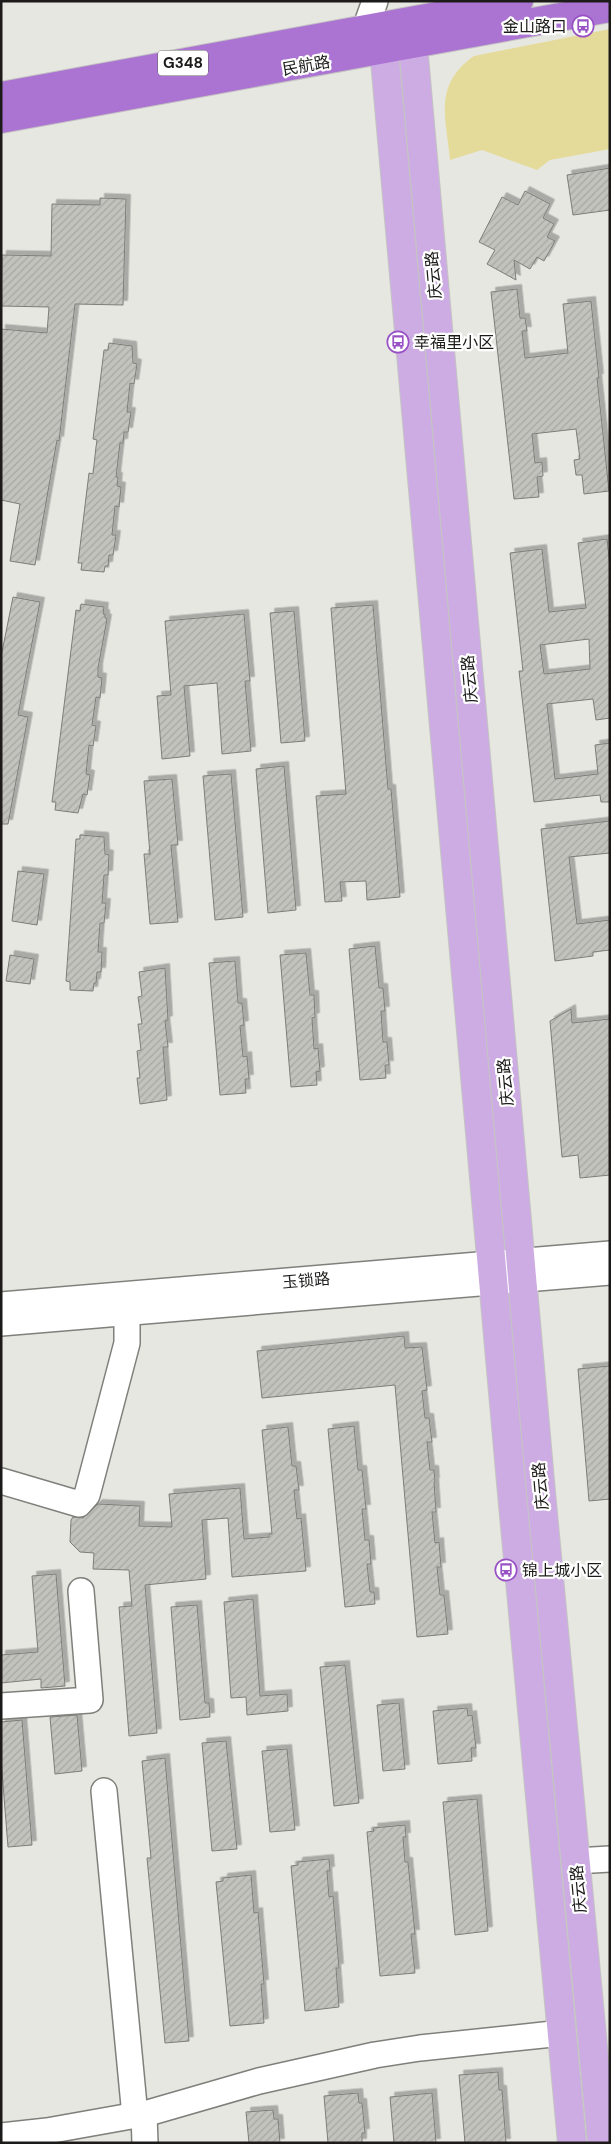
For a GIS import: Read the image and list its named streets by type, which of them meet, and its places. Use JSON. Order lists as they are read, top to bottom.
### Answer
{
  "streets": {
    "highway": ["G348", "民航路"],
    "main road": ["庆云路"],
    "street": ["玉锁路"]
  },
  "crossings": [
    ["民航路", "庆云路"],
    ["庆云路", "玉锁路"]
  ],
  "places": {
    "bus stop": ["金山路口", "幸福里小区", "锦上城小区"]
  }
}
